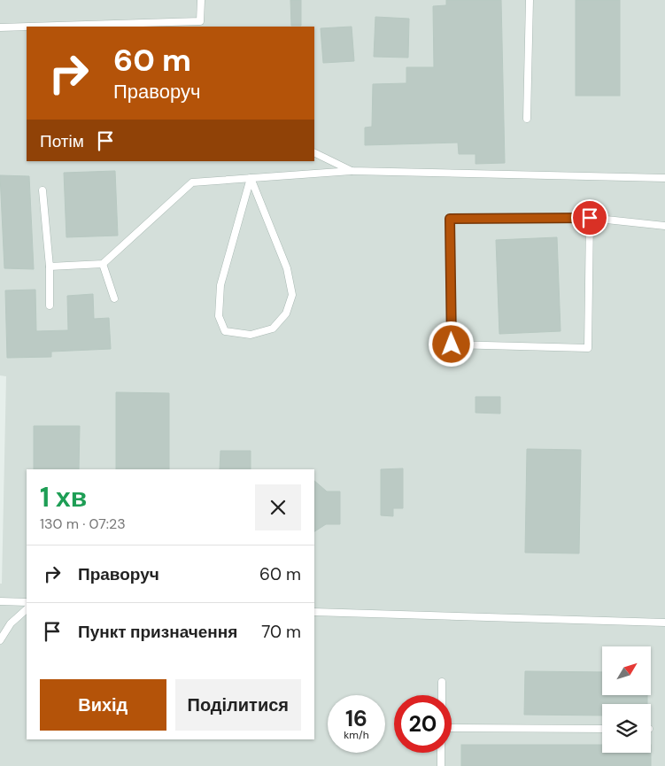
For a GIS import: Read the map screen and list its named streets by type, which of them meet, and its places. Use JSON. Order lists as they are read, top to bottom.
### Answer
{
  "north": "top right",
  "page": {
    "turn": ["60 m", "Праворуч"],
    "then": "Потім",
    "heading": ["1 хв", "130 m · 07:23"],
    "list": [
      {
        "name": "Праворуч",
        "value": "60 m"
      },
      {
        "name": "Пункт призначення",
        "value": "70 m"
      }
    ],
    "buttons": ["Вихід", "Поділитися"],
    "speed": "16 km/h",
    "limit": "20"
  }
}
